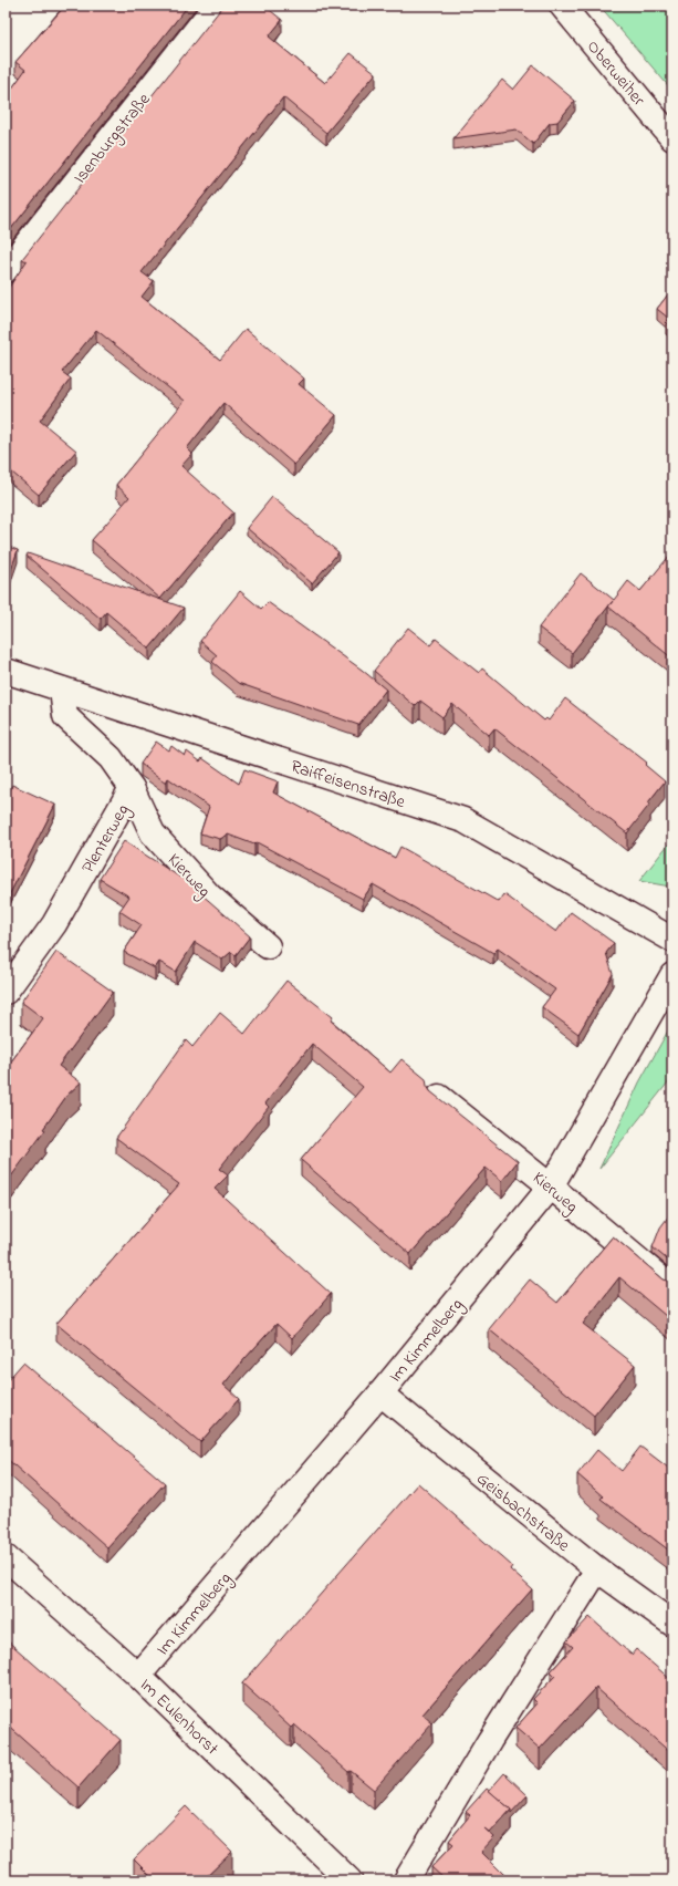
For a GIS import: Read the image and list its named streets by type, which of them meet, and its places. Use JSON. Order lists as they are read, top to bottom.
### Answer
{
  "streets": {
    "street": [
      "Oberweiher",
      "Isenburgstraße",
      "Raiffeisenstraße",
      "Plenterweg",
      "Kierweg",
      "Im Kimmelberg",
      "Geisbachstraße",
      "Im Eulenhorst"
    ]
  },
  "crossings": [
    ["Raiffeisenstraße", "Plenterweg"],
    ["Plenterweg", "Kierweg"],
    ["Kierweg", "Im Kimmelberg"],
    ["Im Kimmelberg", "Geisbachstraße"],
    ["Im Kimmelberg", "Im Eulenhorst"]
  ]
}
